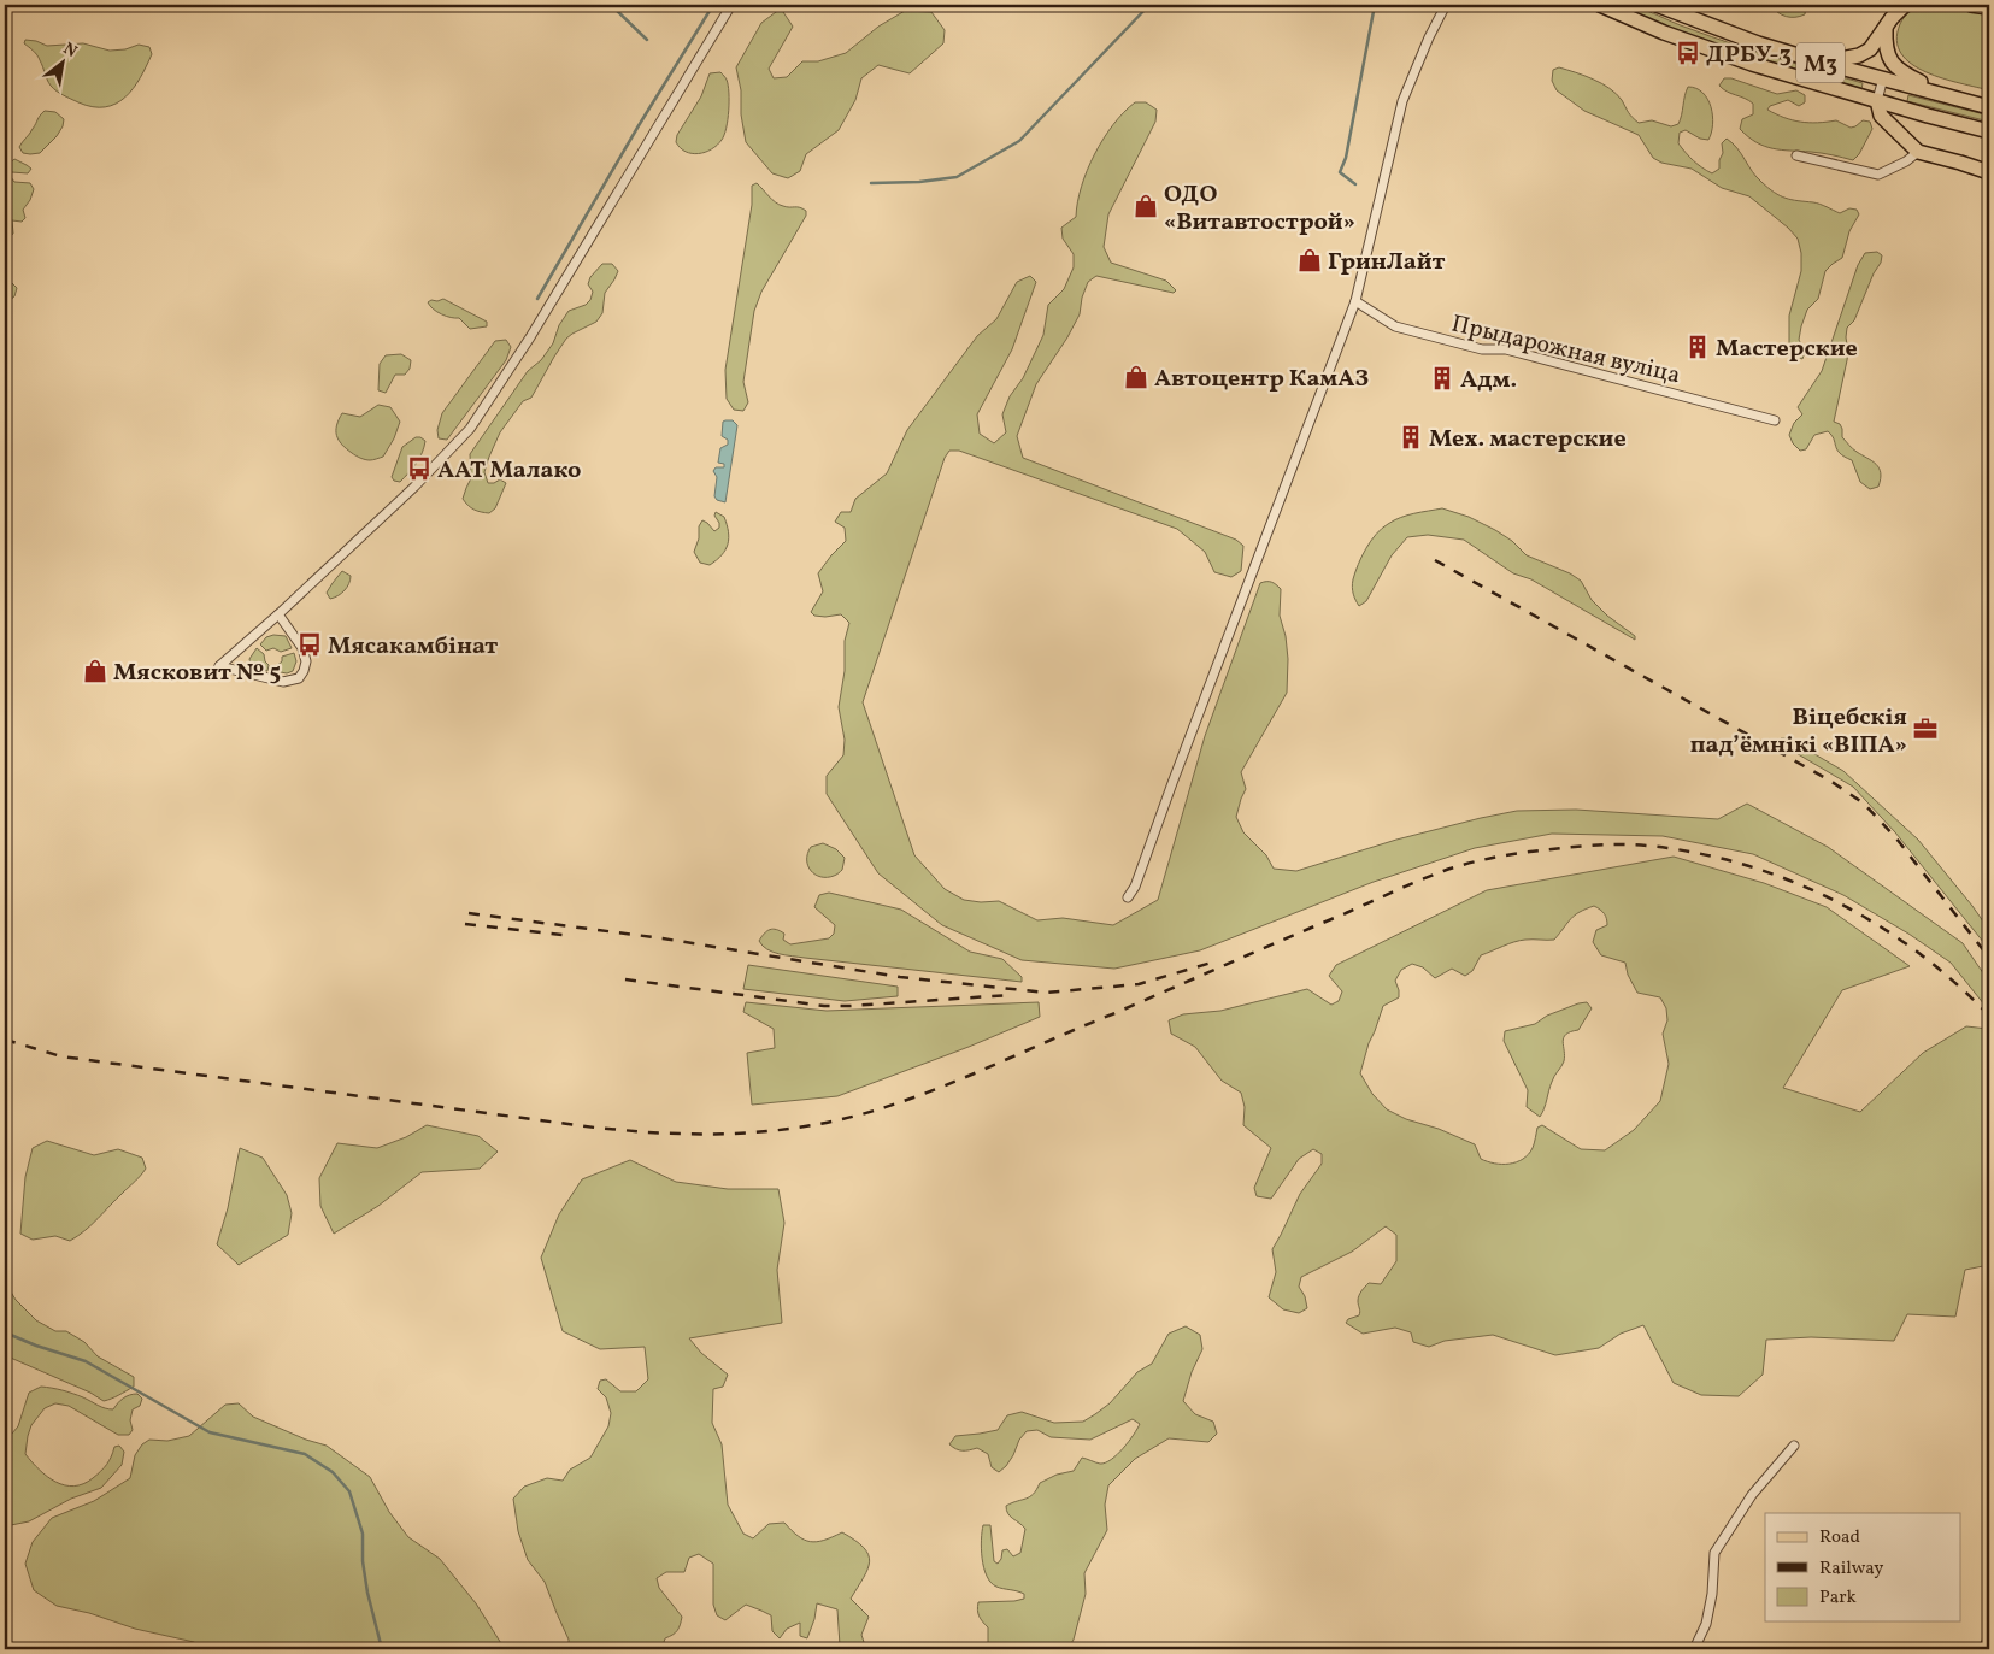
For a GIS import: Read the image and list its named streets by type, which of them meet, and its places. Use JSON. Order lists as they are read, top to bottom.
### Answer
{
  "streets": {
    "main road": ["М3"],
    "street": ["Прыдарожная вуліца"]
  },
  "places": {
    "bus stop": ["ДРБУ-3", "ААТ Малако", "Мясакамбінат"],
    "shop": [
      "ОДО «Витавтострой»",
      "ГринЛайт",
      "Автоцентр КамАЗ",
      "Мясковит № 5"
    ],
    "building": ["Мастерские", "Адм.", "Мех. мастерские"],
    "office": ["Віцебскія падʼёмнікі «ВІПА»"]
  },
  "legend": ["Road", "Railway", "Park"],
  "north": "top right"
}
